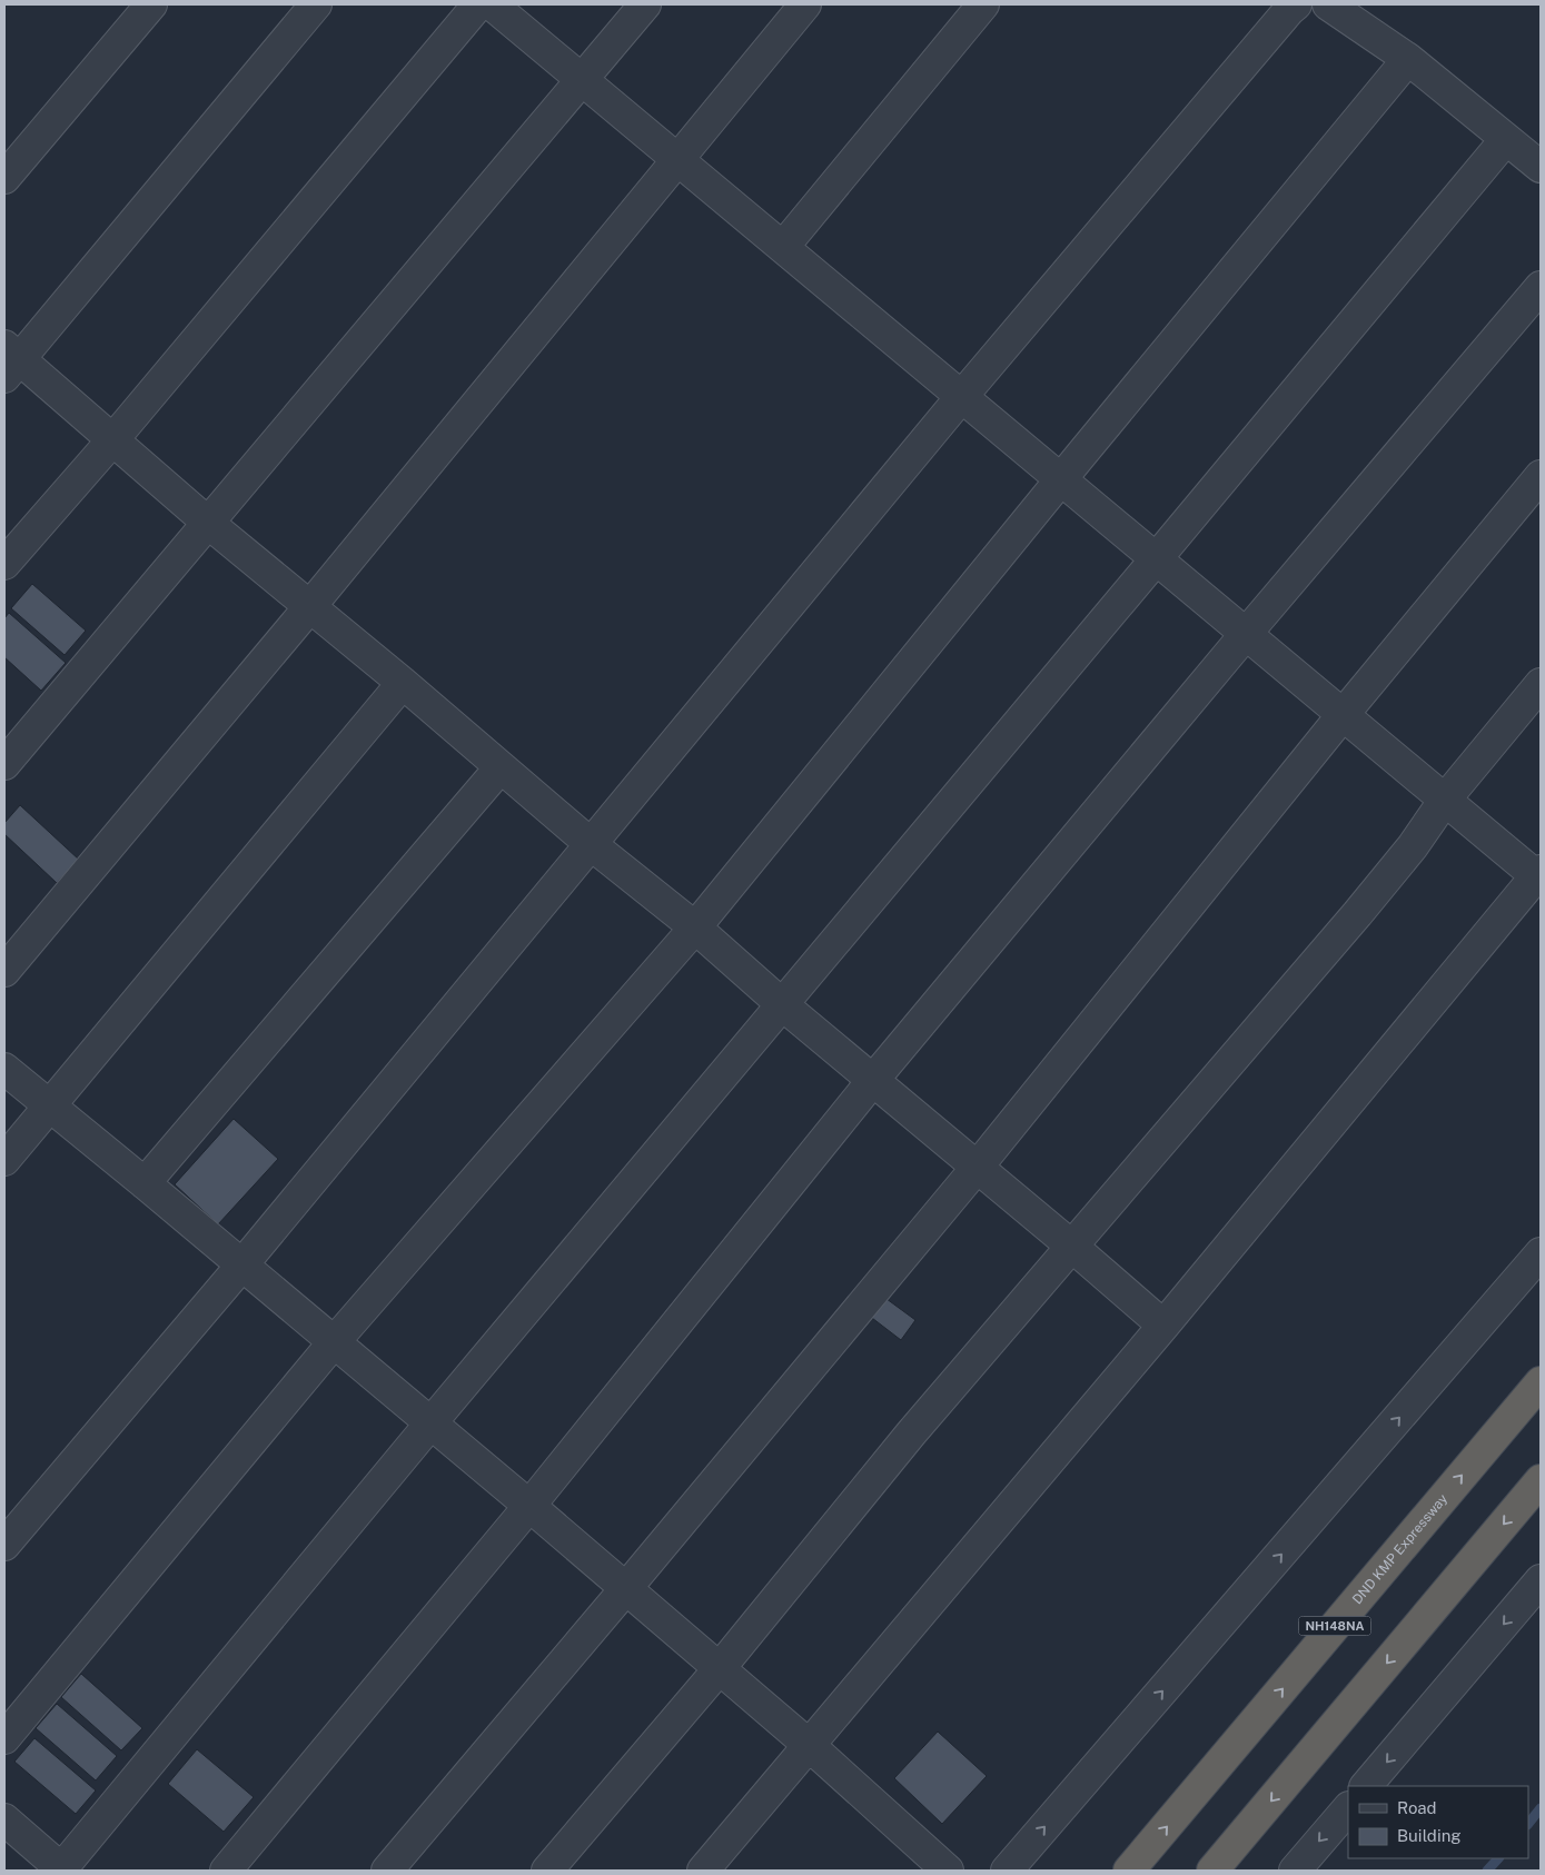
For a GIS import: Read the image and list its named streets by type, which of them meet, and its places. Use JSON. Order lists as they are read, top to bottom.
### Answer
{
  "streets": {
    "highway": ["DND KMP Expressway", "NH148NA"]
  },
  "legend": ["Road", "Building"]
}
